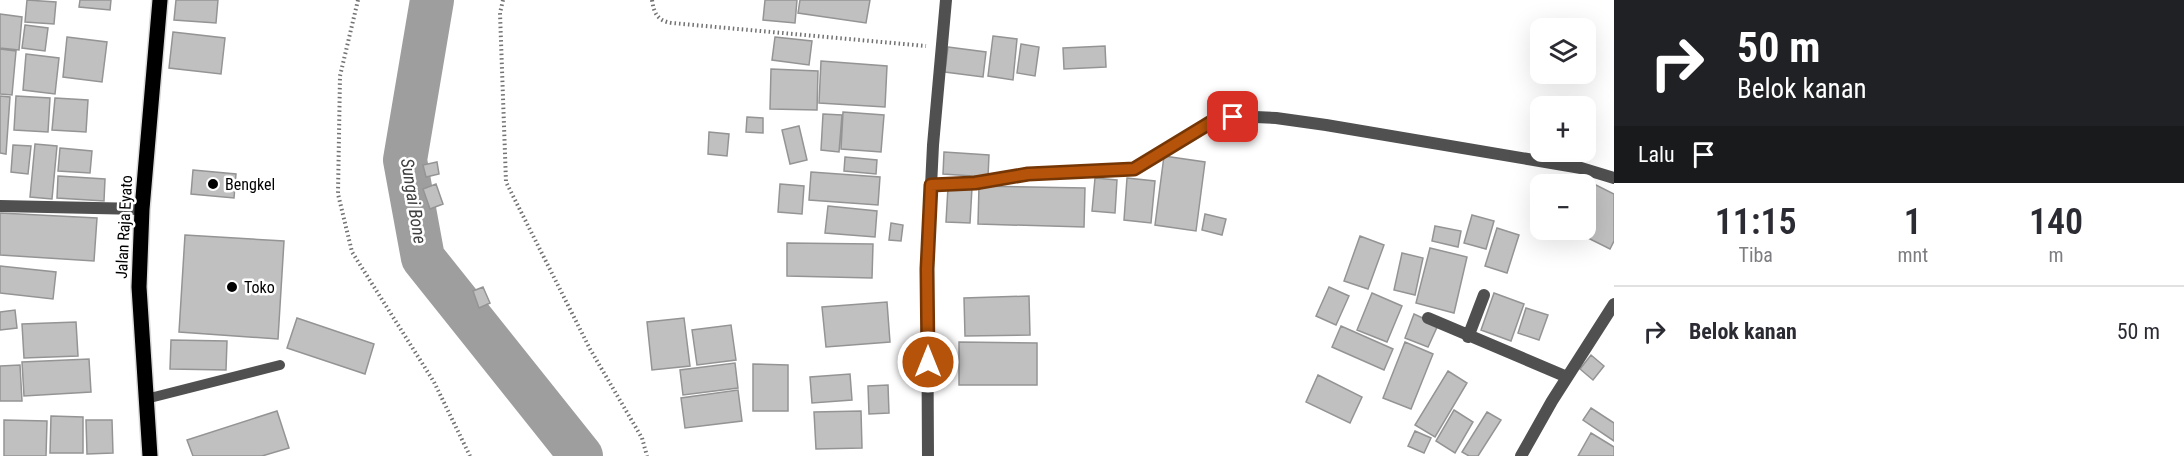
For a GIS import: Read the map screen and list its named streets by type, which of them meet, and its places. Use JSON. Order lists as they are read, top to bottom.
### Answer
{
  "streets": {
    "main road": ["Jalan Raja Eyato"]
  },
  "water": ["Sungai Bone"],
  "places": ["Bengkel", "Toko"],
  "page": {
    "turn": ["50 m", "Belok kanan"],
    "map_buttons": ["+", "−"],
    "then": "Lalu",
    "eta": [
      "11:15",
      "Tiba",
      "1",
      "mnt",
      "140",
      "m"
    ],
    "list": [
      {
        "name": "Belok kanan",
        "value": "50 m"
      }
    ]
  }
}
